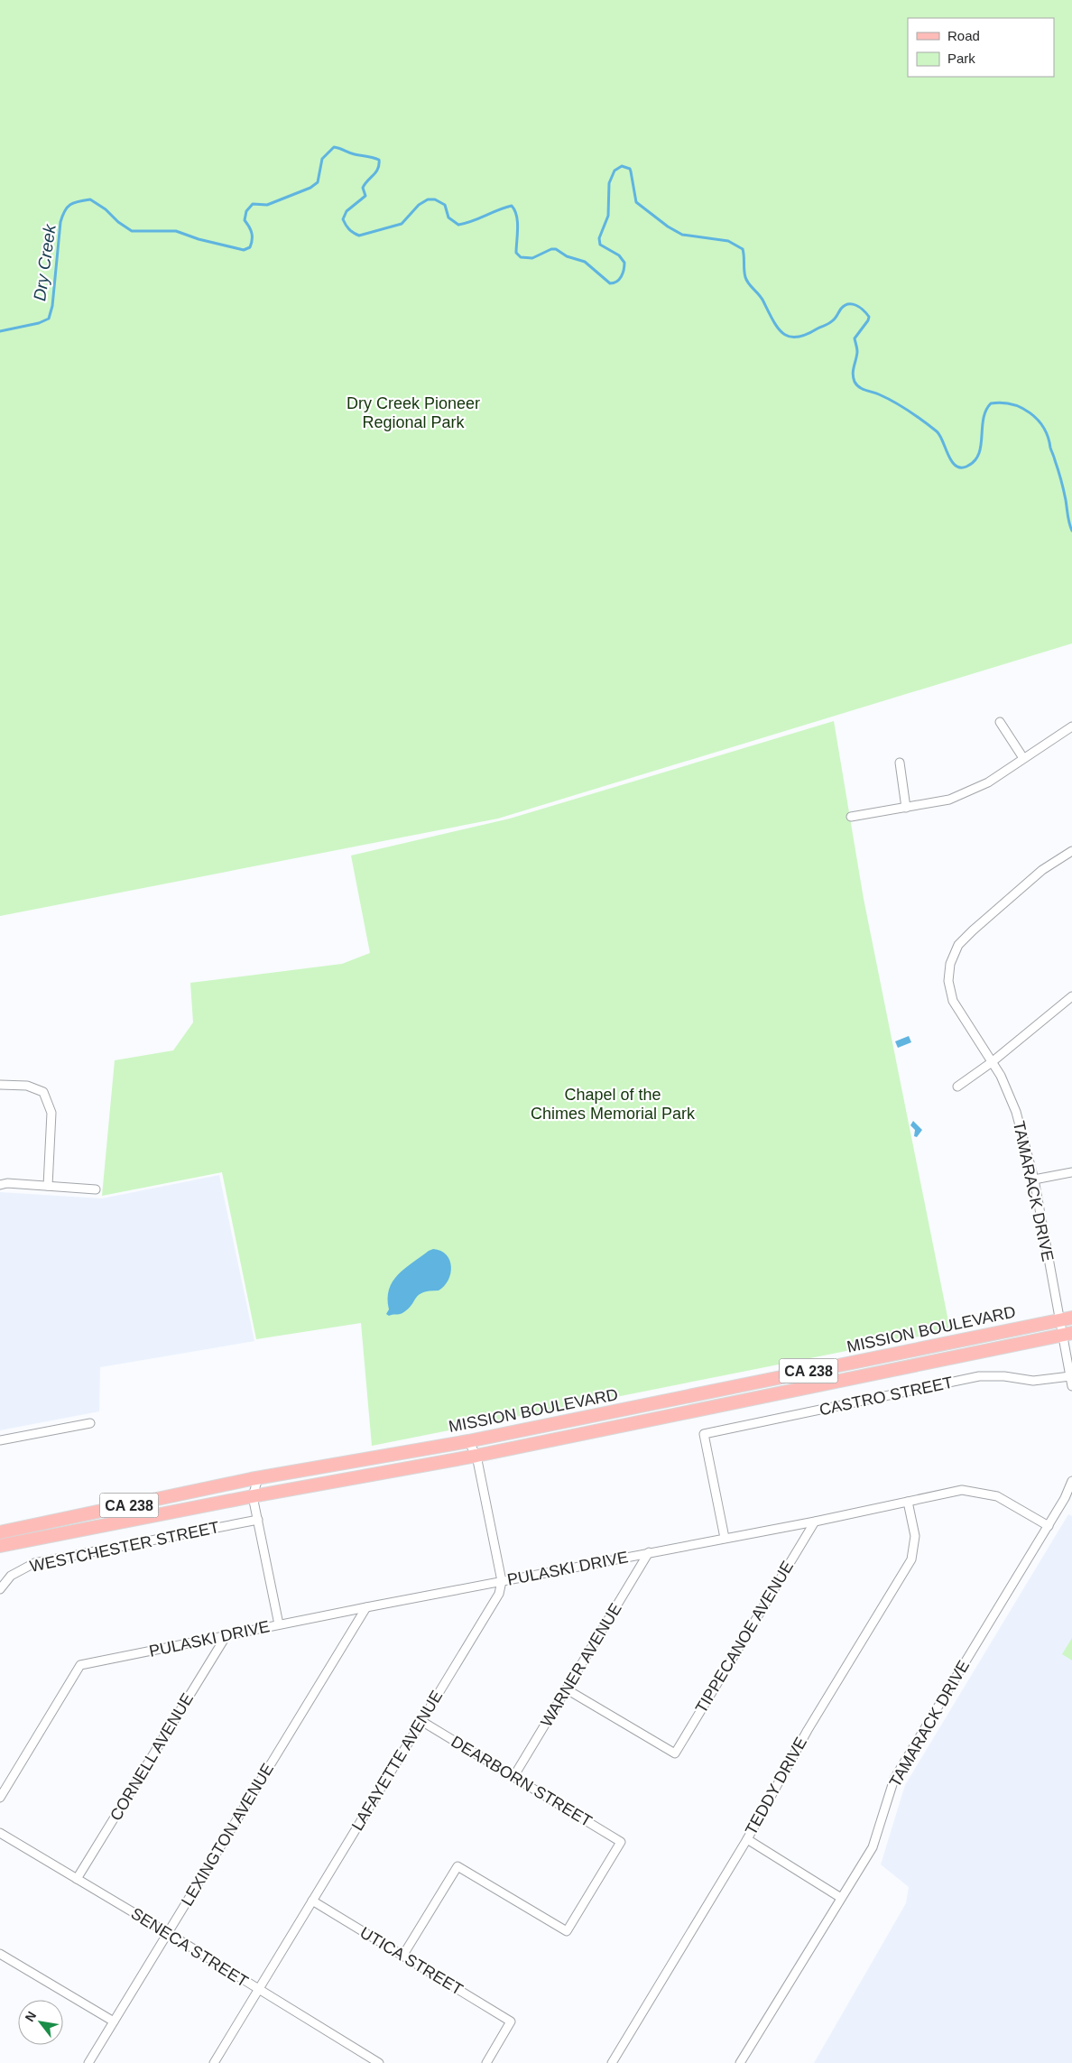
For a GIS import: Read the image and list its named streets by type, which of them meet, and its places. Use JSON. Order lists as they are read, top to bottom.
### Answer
{
  "streets": {
    "main road": ["MISSION BOULEVARD", "CA 238"],
    "street": [
      "TAMARACK DRIVE",
      "CASTRO STREET",
      "WESTCHESTER STREET",
      "PULASKI DRIVE",
      "TIPPECANOE AVENUE",
      "WARNER AVENUE",
      "CORNELL AVENUE",
      "LAFAYETTE AVENUE",
      "DEARBORN STREET",
      "TEDDY DRIVE",
      "LEXINGTON AVENUE",
      "SENECA STREET",
      "UTICA STREET"
    ]
  },
  "crossings": [
    ["TAMARACK DRIVE", "MISSION BOULEVARD"],
    ["TAMARACK DRIVE", "CASTRO STREET"],
    ["TAMARACK DRIVE", "PULASKI DRIVE"],
    ["CASTRO STREET", "PULASKI DRIVE"],
    ["PULASKI DRIVE", "TIPPECANOE AVENUE"],
    ["PULASKI DRIVE", "WARNER AVENUE"],
    ["PULASKI DRIVE", "CORNELL AVENUE"],
    ["PULASKI DRIVE", "LAFAYETTE AVENUE"],
    ["PULASKI DRIVE", "TEDDY DRIVE"],
    ["PULASKI DRIVE", "LEXINGTON AVENUE"],
    ["TIPPECANOE AVENUE", "WARNER AVENUE"],
    ["WARNER AVENUE", "DEARBORN STREET"],
    ["CORNELL AVENUE", "SENECA STREET"],
    ["LAFAYETTE AVENUE", "DEARBORN STREET"],
    ["LAFAYETTE AVENUE", "SENECA STREET"],
    ["LAFAYETTE AVENUE", "UTICA STREET"],
    ["DEARBORN STREET", "UTICA STREET"],
    ["LEXINGTON AVENUE", "SENECA STREET"]
  ],
  "water": ["Dry Creek"],
  "parks": ["Dry Creek Pioneer Regional Park", "Chapel of the Chimes Memorial Park"],
  "legend": ["Road", "Park"],
  "north": "top left"
}
